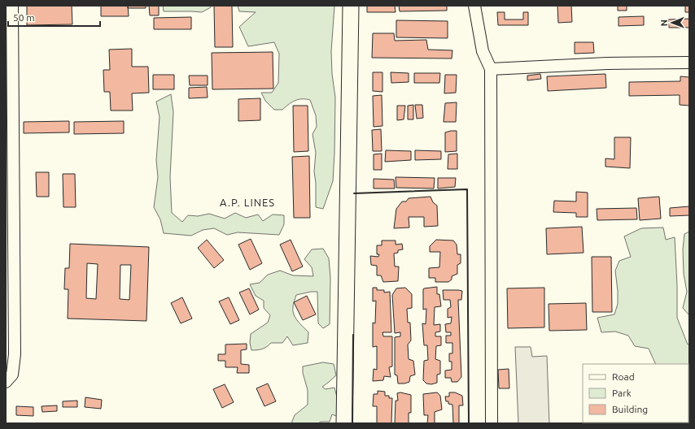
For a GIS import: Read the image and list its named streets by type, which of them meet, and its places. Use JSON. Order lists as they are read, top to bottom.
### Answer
{
  "districts": ["A.P. LINES"],
  "legend": ["Road", "Park", "Building"],
  "scale_bar": "50 m",
  "north": "left"
}
